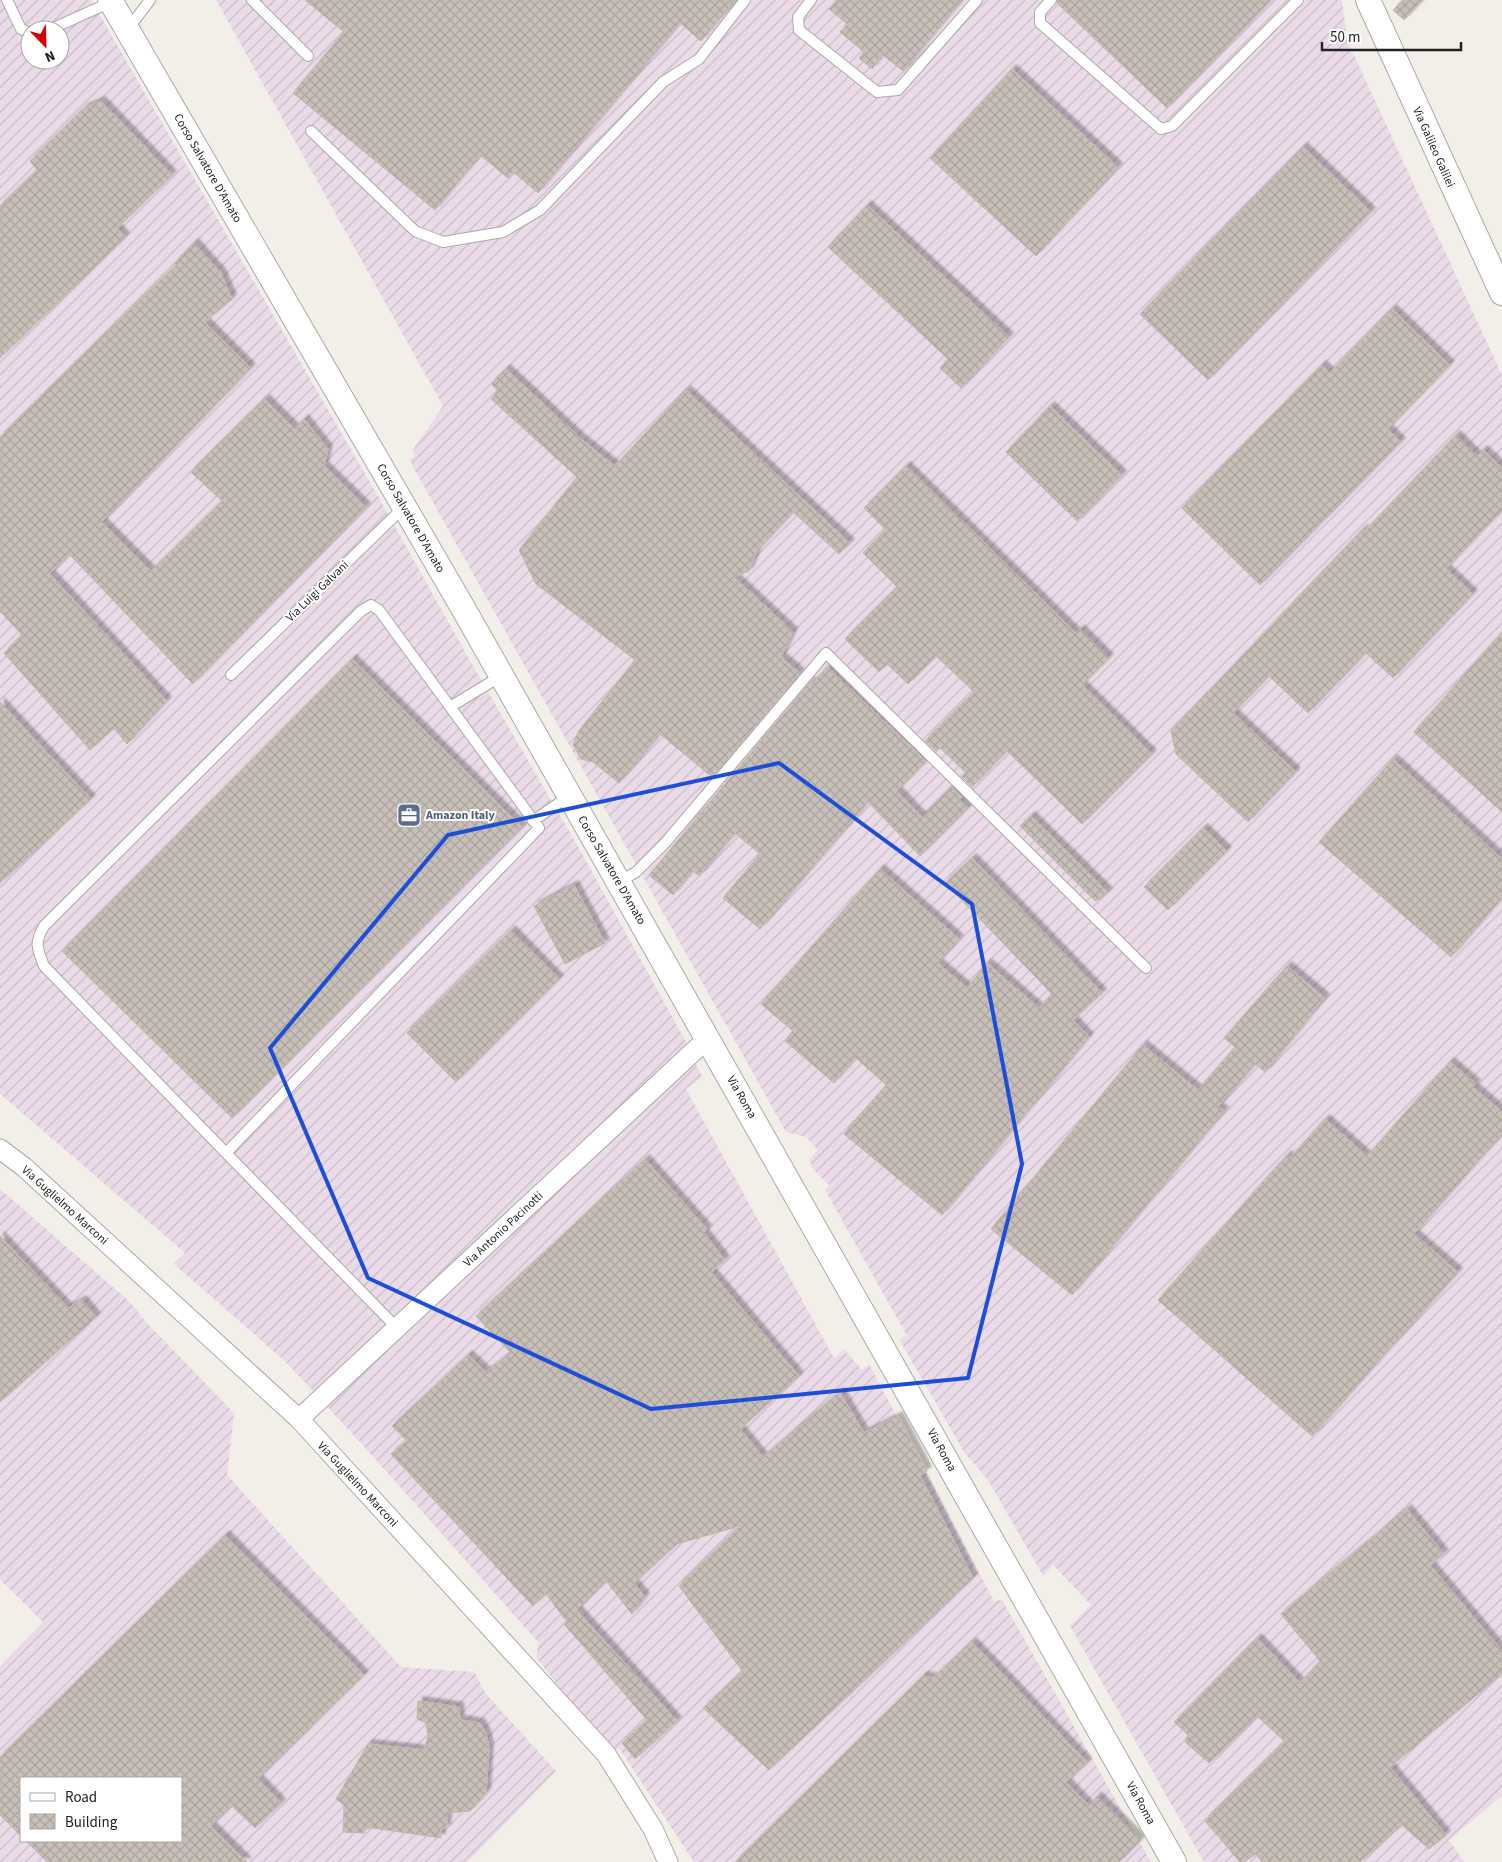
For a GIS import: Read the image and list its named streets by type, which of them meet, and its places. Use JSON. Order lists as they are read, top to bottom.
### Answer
{
  "streets": {
    "street": [
      "Via Galileo Galilei",
      "Corso Salvatore D'Amato",
      "Via Roma",
      "Via Guglielmo Marconi",
      "Via Antonio Pacinotti"
    ],
    "lane": ["Via Luigi Galvani"]
  },
  "crossings": [
    ["Corso Salvatore D'Amato", "Via Luigi Galvani"],
    ["Corso Salvatore D'Amato", "Via Roma"],
    ["Corso Salvatore D'Amato", "Via Antonio Pacinotti"],
    ["Via Roma", "Via Antonio Pacinotti"],
    ["Via Guglielmo Marconi", "Via Antonio Pacinotti"]
  ],
  "places": {
    "office": ["Amazon Italy"]
  },
  "legend": ["Road", "Building"],
  "scale_bar": "50 m",
  "north": "bottom right"
}
